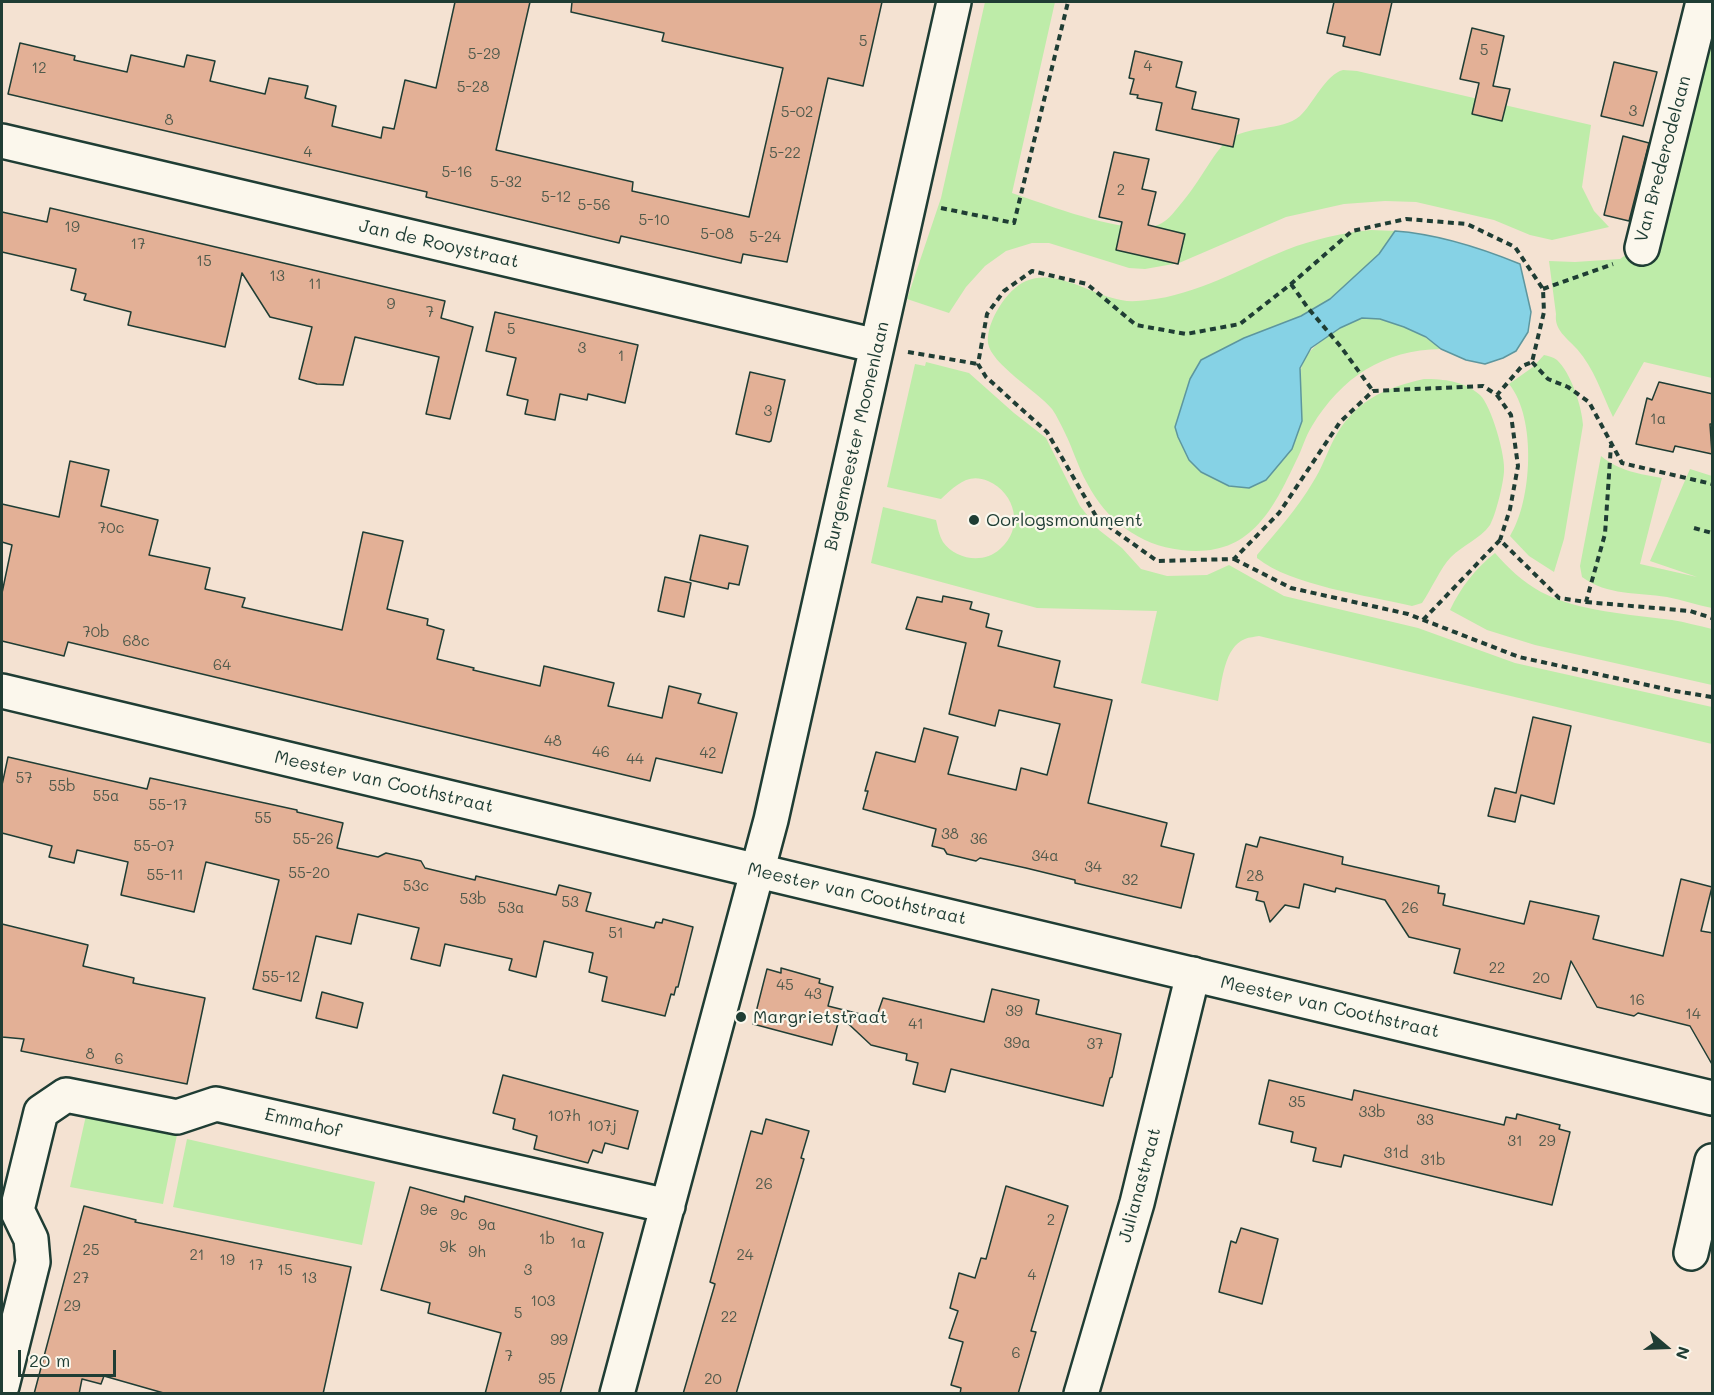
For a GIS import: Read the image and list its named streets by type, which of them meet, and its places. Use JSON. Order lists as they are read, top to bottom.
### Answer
{
  "streets": {
    "street": [
      "Van Brederodelaan",
      "Jan de Rooystraat",
      "Burgemeester Moonenlaan",
      "Meester van Coothstraat",
      "Emmahof",
      "Julianastraat"
    ]
  },
  "crossings": [
    ["Jan de Rooystraat", "Burgemeester Moonenlaan"],
    ["Burgemeester Moonenlaan", "Meester van Coothstraat"],
    ["Meester van Coothstraat", "Julianastraat"]
  ],
  "places": ["Oorlogsmonument", "Margrietstraat"],
  "house_numbers": [
    "5",
    "5",
    "5-29",
    "4",
    "12",
    "5-28",
    "3",
    "5-02",
    "8",
    "4",
    "5-22",
    "5-16",
    "5-32",
    "2",
    "5-12",
    "5-56",
    "5-10",
    "19",
    "5-08",
    "5-24",
    "17",
    "15",
    "13",
    "11",
    "9",
    "7",
    "5",
    "3",
    "1",
    "3",
    "1a",
    "70c",
    "70b",
    "68c",
    "64",
    "48",
    "46",
    "42",
    "44",
    "57",
    "55b",
    "55a",
    "55-17",
    "55",
    "38",
    "55-26",
    "36",
    "55-07",
    "34a",
    "34",
    "55-20",
    "55-11",
    "28",
    "32",
    "53c",
    "53b",
    "53",
    "53a",
    "26",
    "51",
    "22",
    "55-12",
    "20",
    "45",
    "43",
    "16",
    "39",
    "14",
    "41",
    "39a",
    "37",
    "8",
    "6",
    "35",
    "33b",
    "107h",
    "33",
    "107j",
    "31",
    "29",
    "31d",
    "31b",
    "26",
    "9e",
    "9c",
    "2",
    "9a",
    "1b",
    "1a",
    "9k",
    "25",
    "9h",
    "21",
    "24",
    "19",
    "17",
    "15",
    "3",
    "4",
    "27",
    "13",
    "103",
    "29",
    "5",
    "22",
    "99",
    "6",
    "7",
    "95",
    "20"
  ],
  "scale_bar": "20 m",
  "north": "right"
}
